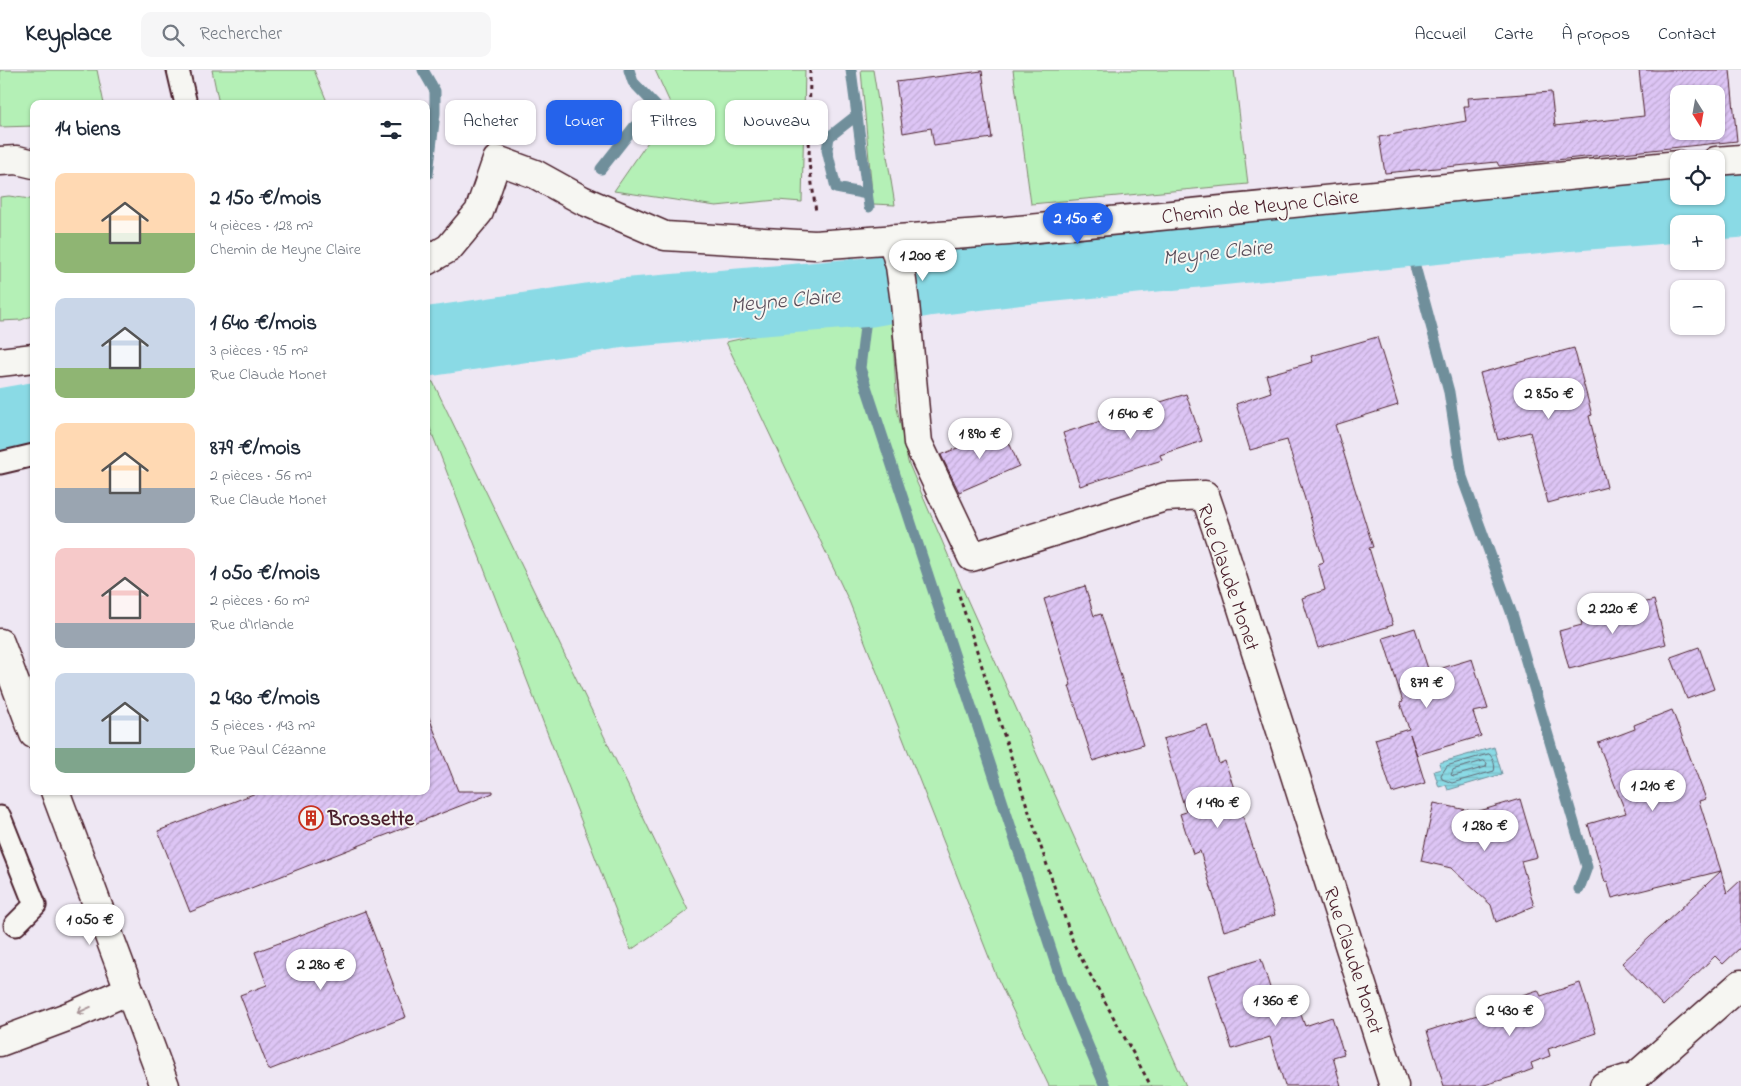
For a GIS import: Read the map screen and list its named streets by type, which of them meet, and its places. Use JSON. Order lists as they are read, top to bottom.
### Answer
{
  "streets": {
    "street": ["Chemin de Meyne Claire", "Rue Claude Monet"]
  },
  "water": ["Meyne Claire"],
  "places": {
    "building": ["Brossette"]
  },
  "north": "bottom",
  "page": {
    "header": "Keyplace",
    "search": "Rechercher",
    "nav": [
      "Accueil",
      "Carte",
      "À propos",
      "Contact"
    ],
    "map_buttons": ["+", "−"],
    "chip": [
      "Acheter",
      "Louer",
      "Filtres",
      "Nouveau"
    ],
    "heading": "14 biens",
    "list": [
      {
        "name": "2 150 €/mois",
        "note": "4 pièces · 128 m² · Chemin de Meyne Claire"
      },
      {
        "name": "1 640 €/mois",
        "note": "3 pièces · 95 m² · Rue Claude Monet"
      },
      {
        "name": "879 €/mois",
        "note": "2 pièces · 56 m² · Rue Claude Monet"
      },
      {
        "name": "1 050 €/mois",
        "note": "2 pièces · 60 m² · Rue d'Irlande"
      },
      {
        "name": "2 430 €/mois",
        "note": "5 pièces · 143 m² · Rue Paul Cézanne"
      }
    ],
    "price": [
      "2 150 €",
      "1 200 €",
      "2 850 €",
      "1 640 €",
      "1 890 €",
      "2 220 €",
      "879 €",
      "1 210 €",
      "1 490 €",
      "1 280 €",
      "1 050 €",
      "2 280 €",
      "1 360 €",
      "2 430 €"
    ]
  }
}
